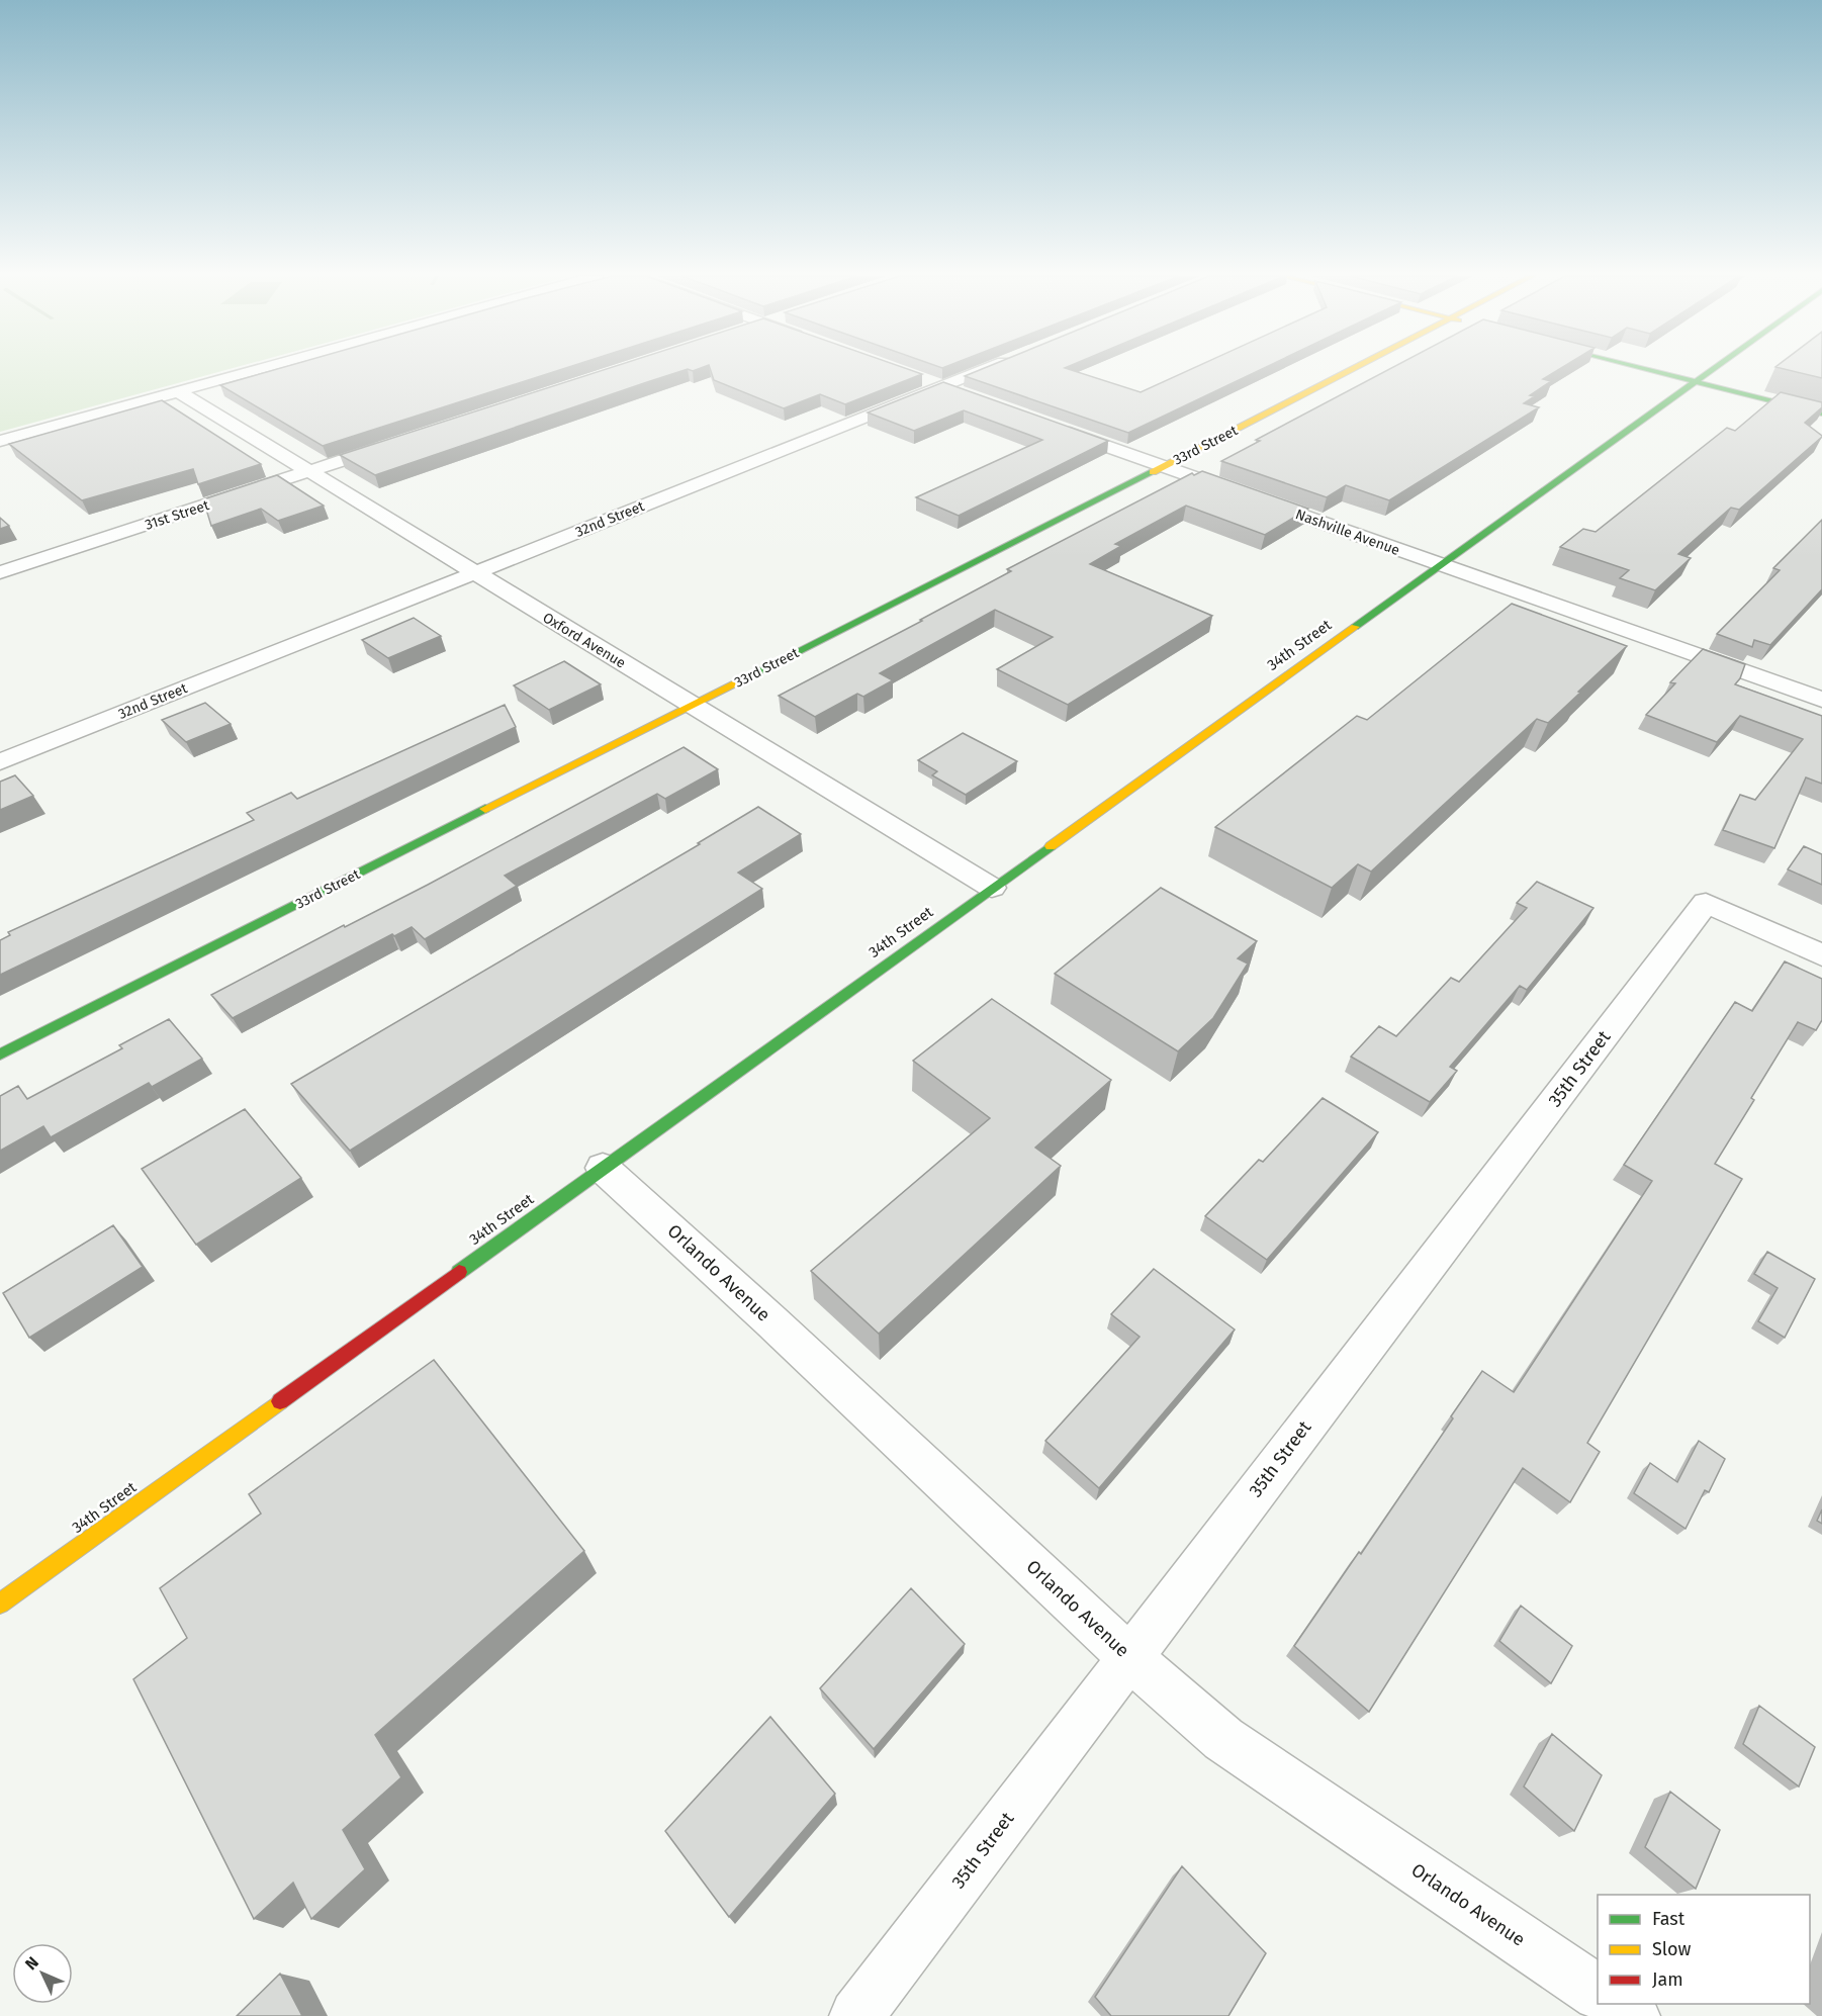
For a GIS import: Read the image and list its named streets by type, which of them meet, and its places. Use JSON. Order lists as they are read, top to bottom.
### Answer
{
  "streets": {
    "street": [
      "33rd Street",
      "31st Street",
      "32nd Street",
      "Nashville Avenue",
      "Oxford Avenue",
      "34th Street",
      "35th Street",
      "Orlando Avenue"
    ]
  },
  "crossings": [
    ["33rd Street", "Nashville Avenue"],
    ["33rd Street", "Oxford Avenue"],
    ["31st Street", "Oxford Avenue"],
    ["32nd Street", "Oxford Avenue"],
    ["Nashville Avenue", "34th Street"],
    ["Oxford Avenue", "34th Street"],
    ["34th Street", "Orlando Avenue"],
    ["35th Street", "Orlando Avenue"]
  ],
  "legend": ["Fast", "Slow", "Jam"],
  "north": "top left"
}
